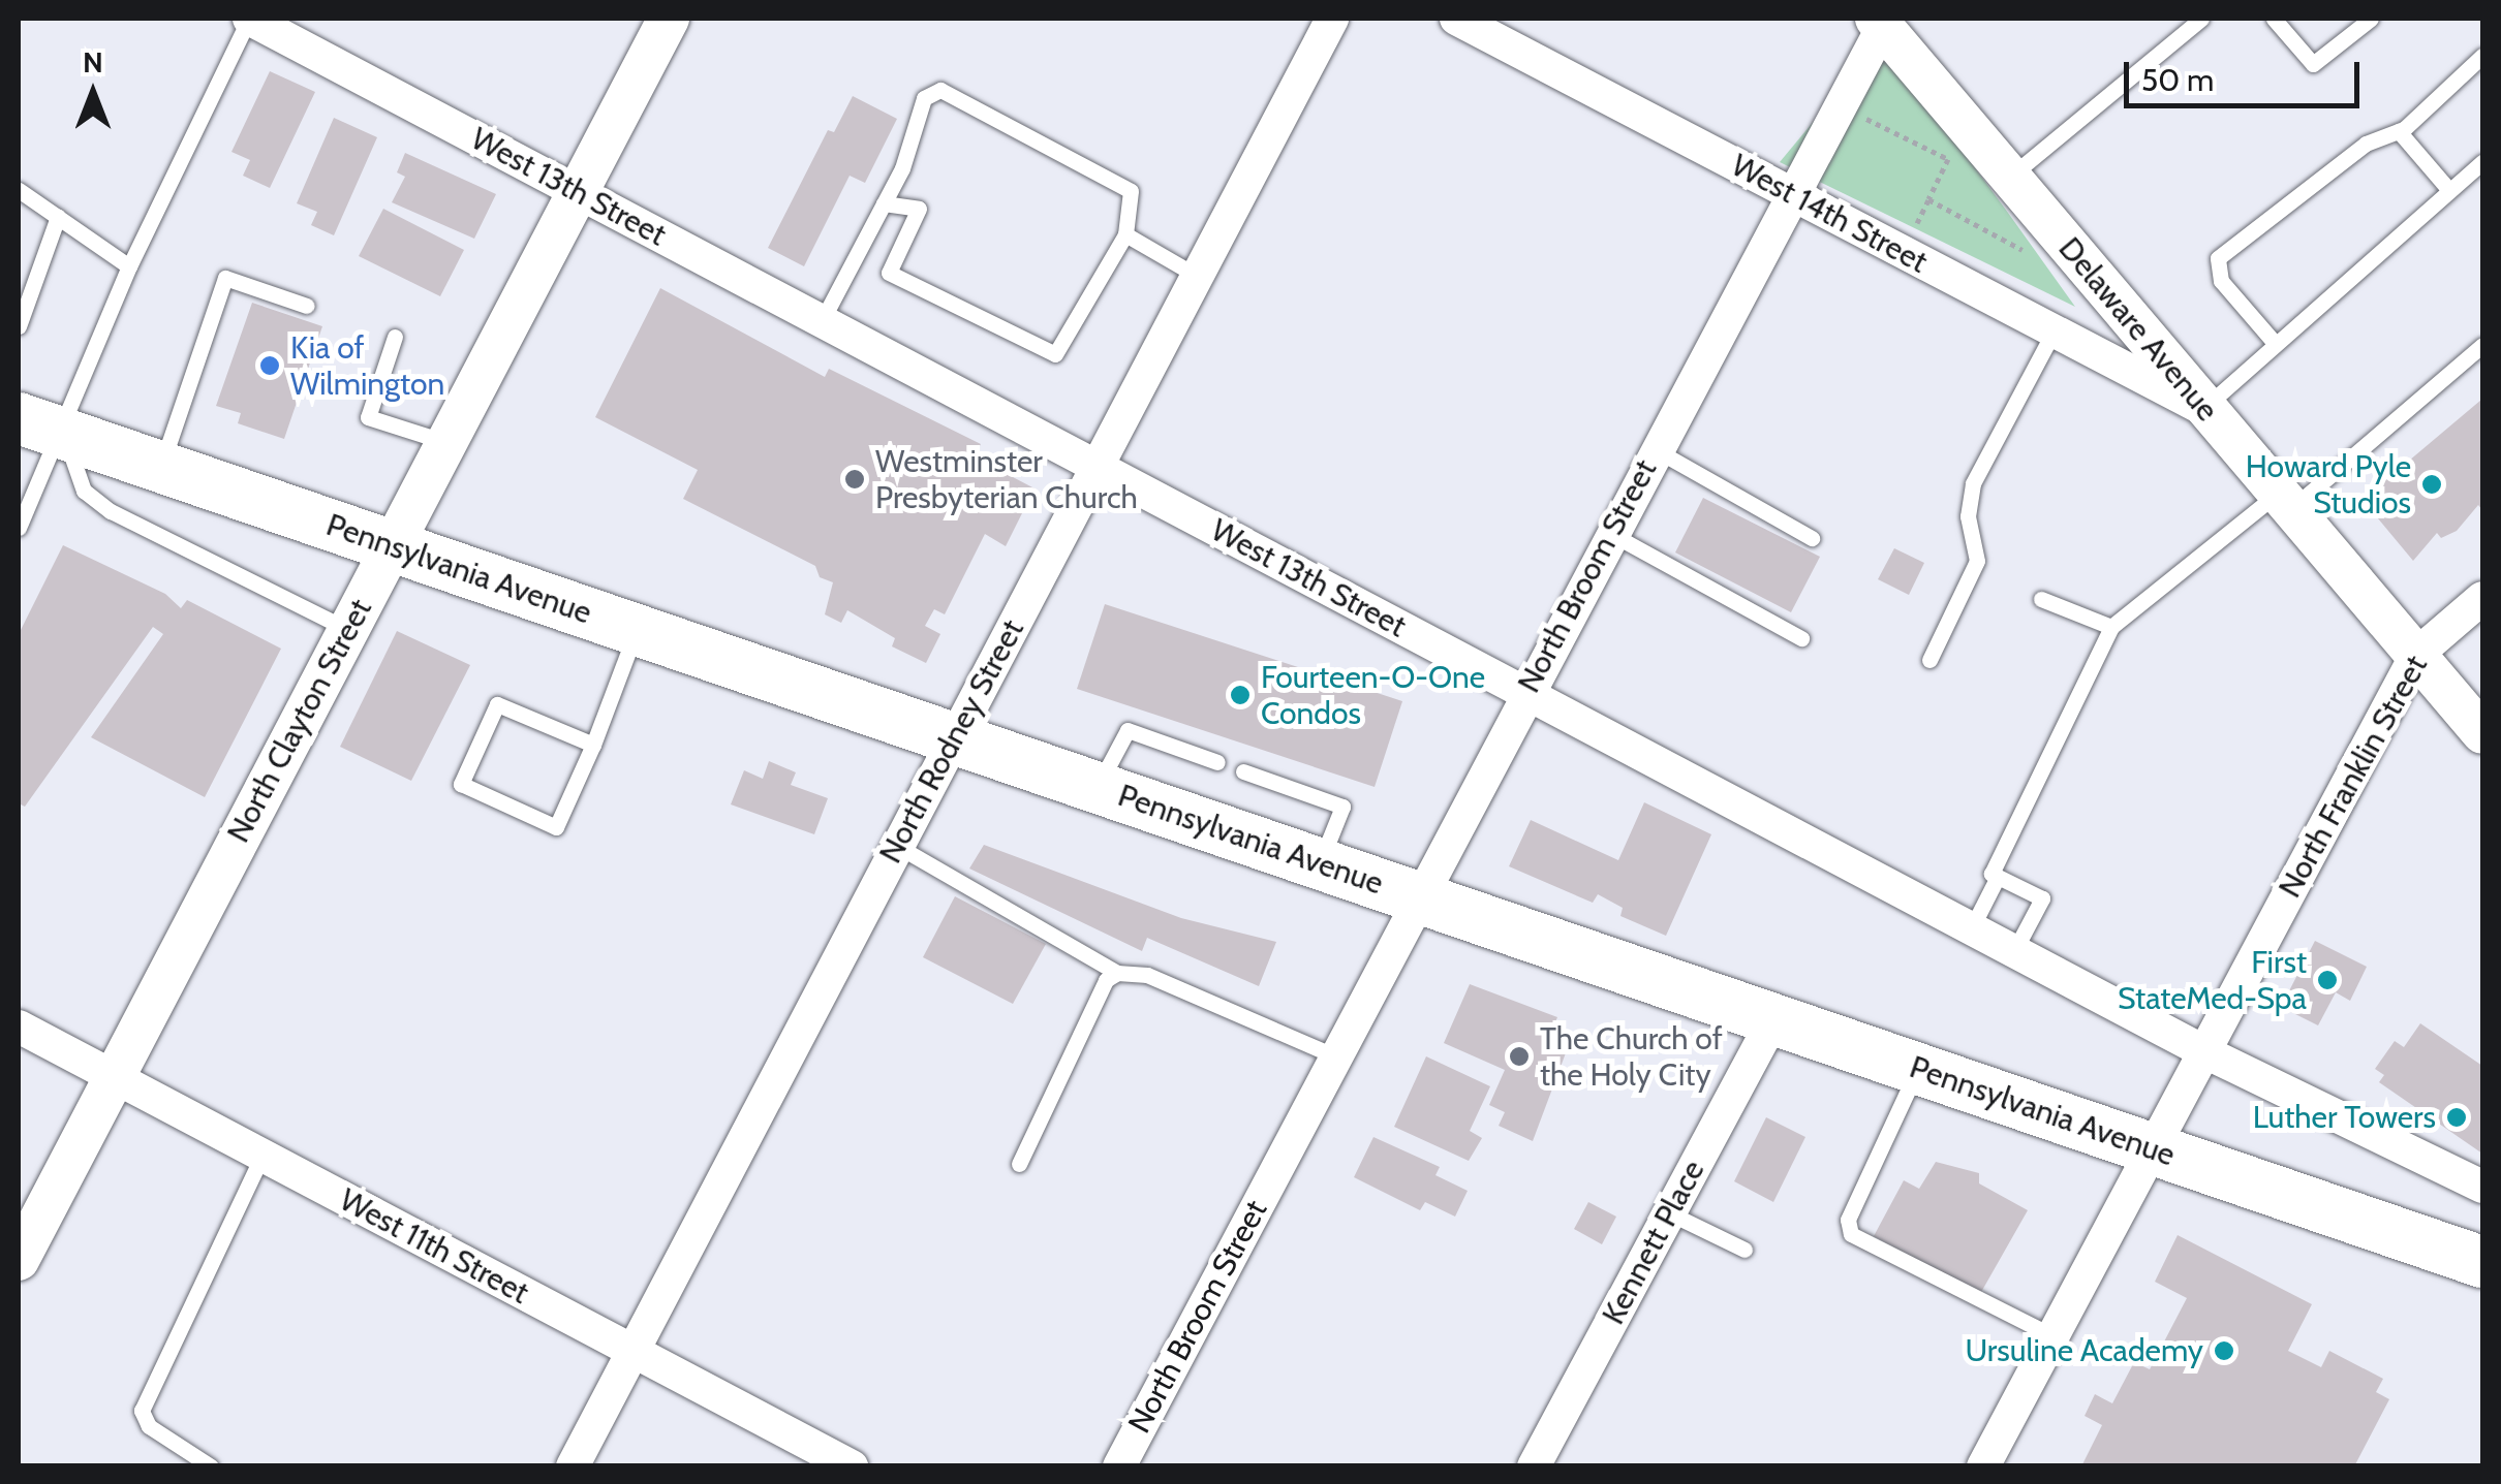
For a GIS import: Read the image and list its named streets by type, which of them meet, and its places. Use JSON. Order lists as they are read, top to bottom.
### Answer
{
  "streets": {
    "main road": ["Pennsylvania Avenue"],
    "street": [
      "West 13th Street",
      "West 14th Street",
      "Delaware Avenue",
      "North Broom Street",
      "North Clayton Street",
      "North Rodney Street",
      "North Franklin Street",
      "Kennett Place",
      "West 11th Street"
    ]
  },
  "crossings": [
    ["West 13th Street", "North Broom Street"],
    ["West 13th Street", "North Clayton Street"],
    ["West 13th Street", "North Rodney Street"],
    ["West 13th Street", "North Franklin Street"],
    ["West 14th Street", "Delaware Avenue"],
    ["West 14th Street", "North Broom Street"],
    ["Delaware Avenue", "North Broom Street"],
    ["Delaware Avenue", "North Franklin Street"],
    ["Pennsylvania Avenue", "North Broom Street"],
    ["Pennsylvania Avenue", "North Clayton Street"],
    ["Pennsylvania Avenue", "North Rodney Street"],
    ["Pennsylvania Avenue", "North Franklin Street"],
    ["Pennsylvania Avenue", "Kennett Place"],
    ["North Clayton Street", "West 11th Street"],
    ["North Rodney Street", "West 11th Street"]
  ],
  "places": [
    "Kia of Wilmington",
    "Westminster Presbyterian Church",
    "Howard Pyle Studios",
    "Fourteen-O-One Condos",
    "First StateMed-Spa",
    "The Church of the Holy City",
    "Luther Towers",
    "Ursuline Academy"
  ],
  "scale_bar": "50 m",
  "north": "top"
}
